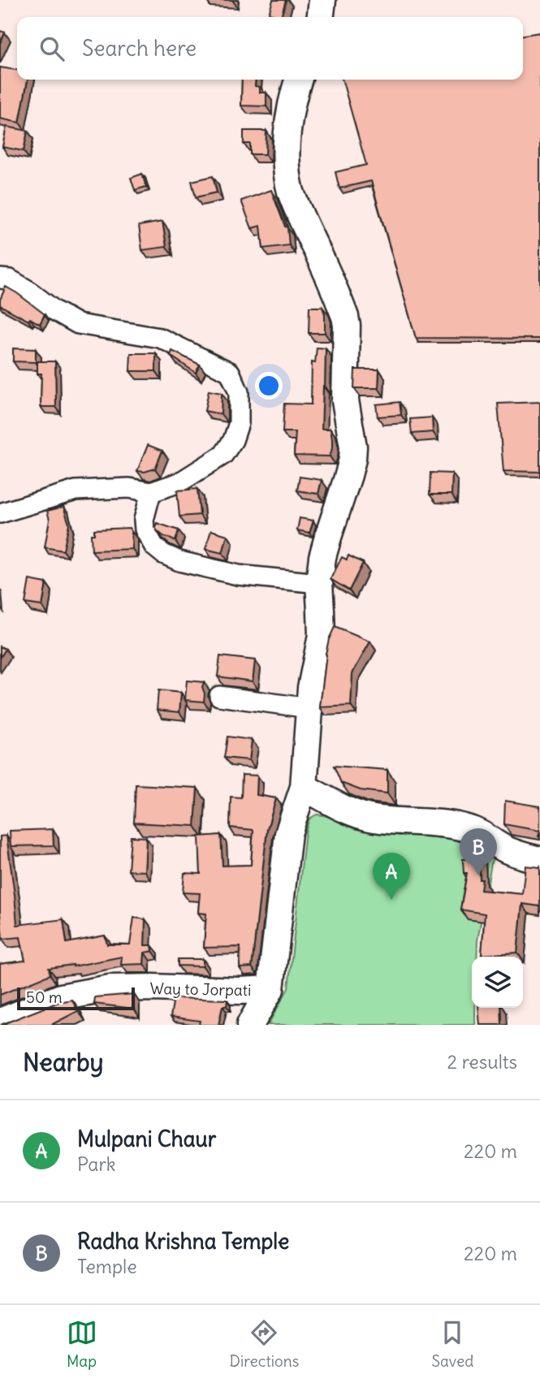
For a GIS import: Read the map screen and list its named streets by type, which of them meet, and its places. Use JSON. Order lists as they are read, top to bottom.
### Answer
{
  "streets": {
    "street": ["Way to Jorpati"]
  },
  "scale_bar": "50 m",
  "page": {
    "search": "Search here",
    "pins": ["B", "A"],
    "scale": "50 m",
    "heading": ["Nearby", "2 results"],
    "list": [
      {
        "mark": "A",
        "name": "Mulpani Chaur",
        "note": "Park",
        "value": "220 m"
      },
      {
        "mark": "B",
        "name": "Radha Krishna Temple",
        "note": "Temple",
        "value": "220 m"
      }
    ],
    "nav": ["Map", "Directions", "Saved"]
  }
}
